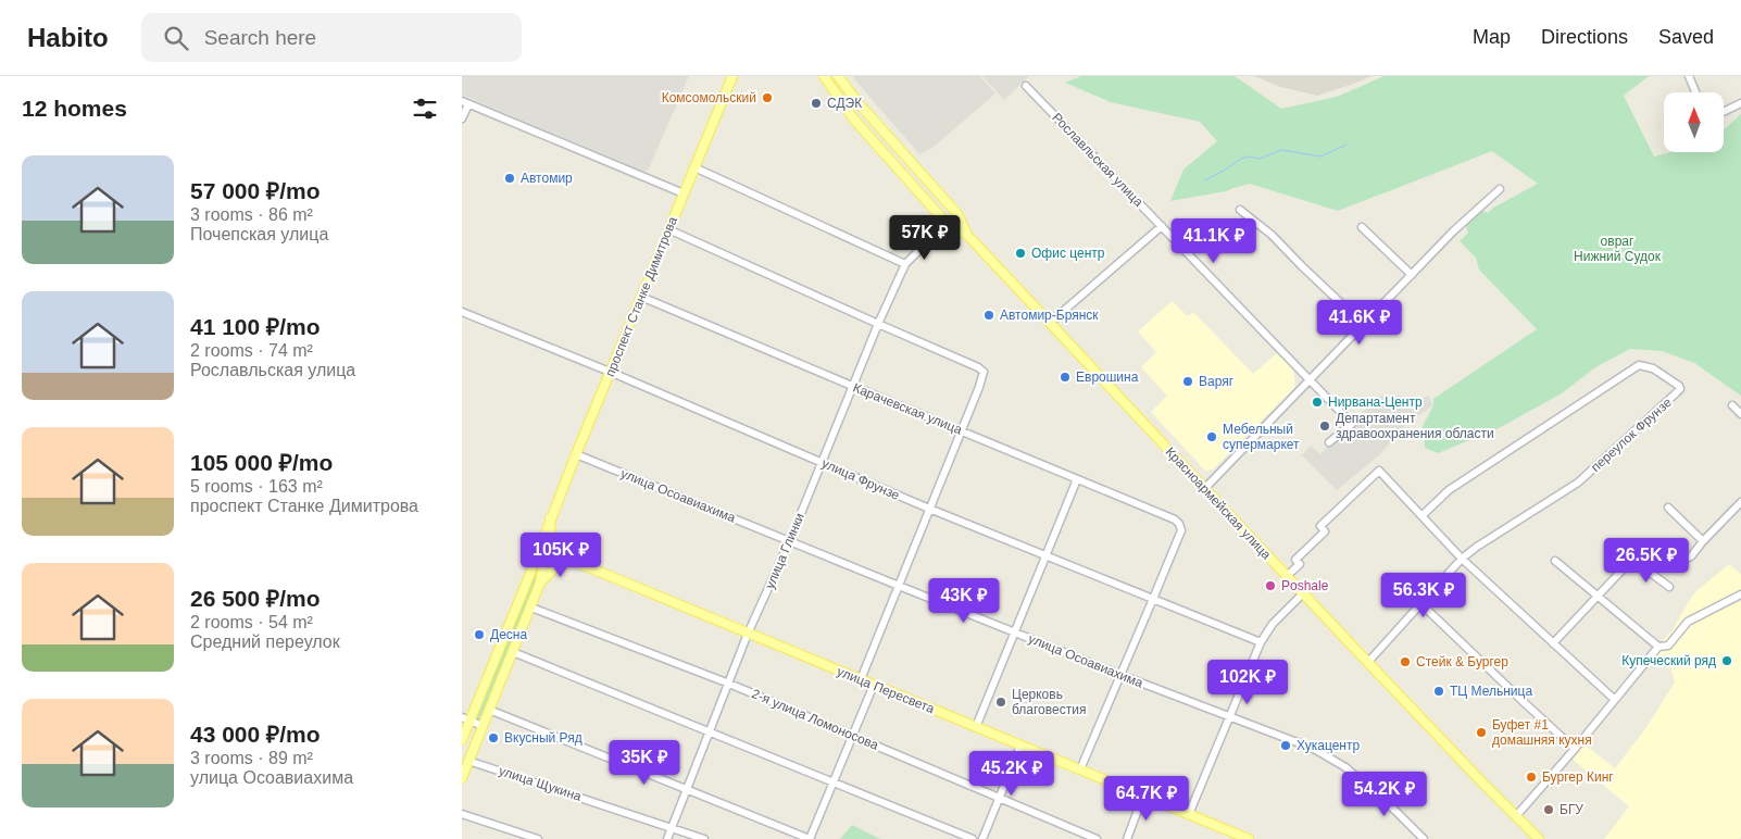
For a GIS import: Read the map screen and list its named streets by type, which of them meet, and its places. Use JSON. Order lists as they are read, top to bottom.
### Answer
{
  "streets": {
    "main road": ["проспект Станке Димитрова", "Красноармейская улица", "улица Пересвета"],
    "street": [
      "Рославльская улица",
      "Карачевская улица",
      "переулок Фрунзе",
      "улица Фрунзе",
      "улица Осоавиахима",
      "улица Глинки",
      "2-я улица Ломоносова",
      "улица Щукина"
    ]
  },
  "crossings": [
    ["проспект Станке Димитрова", "Карачевская улица"],
    ["проспект Станке Димитрова", "улица Фрунзе"],
    ["проспект Станке Димитрова", "улица Осоавиахима"],
    ["проспект Станке Димитрова", "улица Пересвета"],
    ["проспект Станке Димитрова", "2-я улица Ломоносова"],
    ["проспект Станке Димитрова", "улица Щукина"],
    ["Карачевская улица", "улица Фрунзе"],
    ["Карачевская улица", "улица Глинки"],
    ["переулок Фрунзе", "Красноармейская улица"],
    ["улица Фрунзе", "улица Глинки"],
    ["улица Осоавиахима", "улица Глинки"],
    ["улица Глинки", "улица Пересвета"],
    ["улица Глинки", "2-я улица Ломоносова"],
    ["улица Глинки", "улица Щукина"]
  ],
  "parks": ["овраг Нижний Судок"],
  "places": [
    "Комсомольский",
    "СДЭК",
    "Автомир",
    "Офис центр",
    "Автомир-Брянск",
    "Еврошина",
    "Варяг",
    "Нирвана-Центр",
    "Департамент здравоохранения области",
    "Мебельный супермаркет",
    "Poshale",
    "Десна",
    "Купеческий ряд",
    "Стейк & Бургер",
    "ТЦ Мельница",
    "Церковь благовестия",
    "Буфет #1 домашняя кухня",
    "Вкусный Ряд",
    "Хукацентр",
    "Бургер Кинг",
    "БГУ"
  ],
  "north": "top",
  "page": {
    "header": "Habito",
    "search": "Search here",
    "nav": ["Map", "Directions", "Saved"],
    "heading": "12 homes",
    "list": [
      {
        "name": "57 000 ₽/mo",
        "note": "3 rooms · 86 m² · Почепская улица"
      },
      {
        "name": "41 100 ₽/mo",
        "note": "2 rooms · 74 m² · Рославльская улица"
      },
      {
        "name": "105 000 ₽/mo",
        "note": "5 rooms · 163 m² · проспект Станке Димитрова"
      },
      {
        "name": "26 500 ₽/mo",
        "note": "2 rooms · 54 m² · Средний переулок"
      },
      {
        "name": "43 000 ₽/mo",
        "note": "3 rooms · 89 m² · улица Осоавиахима"
      }
    ],
    "price": [
      "57K ₽",
      "41.1K ₽",
      "41.6K ₽",
      "105K ₽",
      "26.5K ₽",
      "56.3K ₽",
      "43K ₽",
      "102K ₽",
      "35K ₽",
      "45.2K ₽",
      "54.2K ₽",
      "64.7K ₽"
    ]
  }
}
